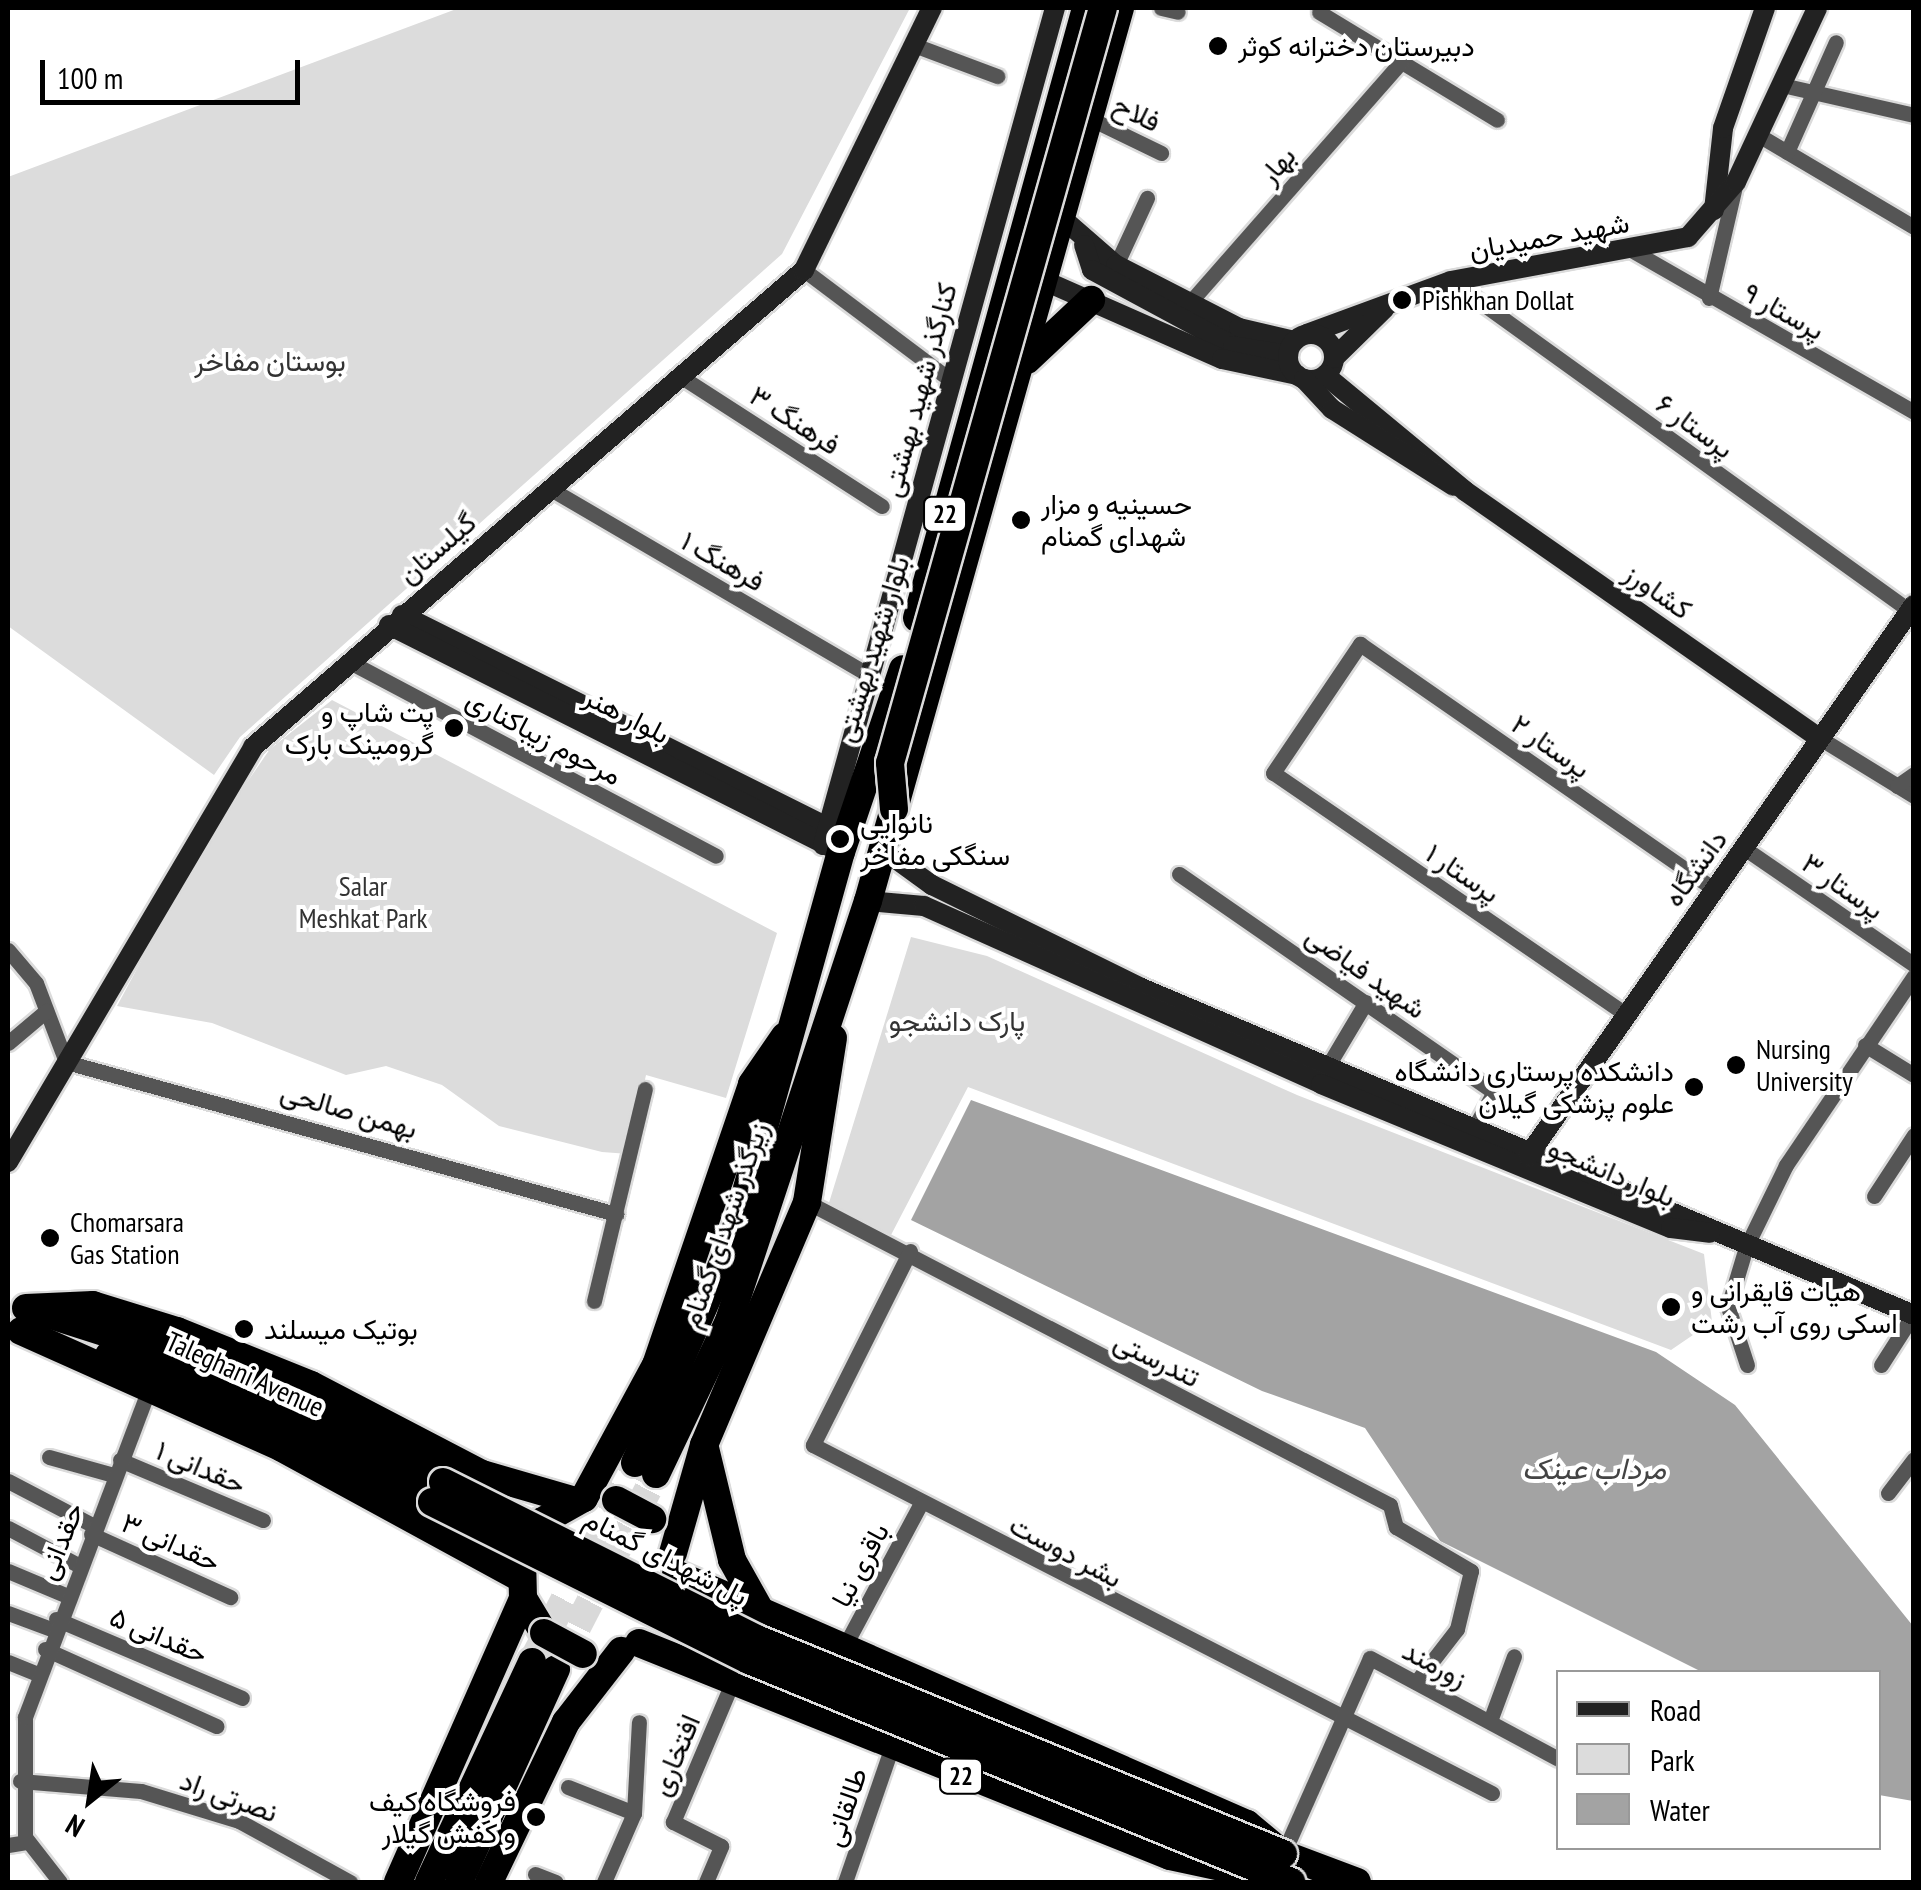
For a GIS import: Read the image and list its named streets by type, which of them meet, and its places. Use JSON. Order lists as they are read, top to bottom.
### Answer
{
  "streets": {
    "highway": [
      "22",
      "بلوار شهید بهشتی",
      "زیرگذر شهدای گمنام",
      "پل شهدای گمنام"
    ],
    "street": [
      "فلاح",
      "بهار",
      "شهید حمیدیان",
      "پرستار ۹",
      "کنارگذر شهید بهشتی",
      "فرهنگ ۳",
      "پرستار ۶",
      "گیلستان",
      "فرهنگ ۱",
      "کشاورز",
      "بلوار هنر",
      "مرحوم زیباکناری",
      "پرستار ۲",
      "دانشگاه",
      "پرستار ۱",
      "پرستار ۳",
      "شهید فیاضی",
      "بهمن صالحی",
      "بلوار دانشجو",
      "تندرستی",
      "حقدانی ۱",
      "حقدانی",
      "حقدانی ۳",
      "بشر دوست",
      "باقری نیا",
      "حقدانی ۵",
      "زورمند",
      "افتخاری",
      "نصرتی راد",
      "طالقانی"
    ]
  },
  "crossings": [
    ["فلاح", "22"],
    ["شهید حمیدیان", "پرستار ۹"],
    ["شهید حمیدیان", "پرستار ۶"],
    ["شهید حمیدیان", "کشاورز"],
    ["کنارگذر شهید بهشتی", "فرهنگ ۱"],
    ["کنارگذر شهید بهشتی", "بلوار شهید بهشتی"],
    ["کنارگذر شهید بهشتی", "بلوار هنر"],
    ["فرهنگ ۳", "گیلستان"],
    ["پرستار ۶", "دانشگاه"],
    ["22", "بلوار شهید بهشتی"],
    ["22", "بلوار دانشجو"],
    ["22", "زیرگذر شهدای گمنام"],
    ["22", "تندرستی"],
    ["22", "پل شهدای گمنام"],
    ["22", "باقری نیا"],
    ["22", "زورمند"],
    ["22", "افتخاری"],
    ["22", "طالقانی"],
    ["گیلستان", "فرهنگ ۱"],
    ["گیلستان", "بلوار هنر"],
    ["گیلستان", "مرحوم زیباکناری"],
    ["گیلستان", "بهمن صالحی"],
    ["کشاورز", "دانشگاه"],
    ["بلوار شهید بهشتی", "بلوار هنر"],
    ["بلوار شهید بهشتی", "زیرگذر شهدای گمنام"],
    ["پرستار ۲", "دانشگاه"],
    ["پرستار ۲", "پرستار ۱"],
    ["دانشگاه", "پرستار ۱"],
    ["دانشگاه", "پرستار ۳"],
    ["دانشگاه", "بلوار دانشجو"],
    ["شهید فیاضی", "بلوار دانشجو"],
    ["تندرستی", "بشر دوست"],
    ["تندرستی", "زورمند"],
    ["حقدانی ۱", "حقدانی"],
    ["حقدانی", "حقدانی ۳"],
    ["حقدانی", "حقدانی ۵"],
    ["حقدانی", "نصرتی راد"],
    ["بشر دوست", "باقری نیا"],
    ["بشر دوست", "زورمند"],
    ["پل شهدای گمنام", "زورمند"]
  ],
  "water": ["مرداب عینک"],
  "parks": ["بوستان مفاخر", "Salar Meshkat Park", "پارک دانشجو"],
  "places": [
    "دبیرستان دخترانه کوثر",
    "Pishkhan Dollat",
    "حسینیه و مزار شهدای گمنام",
    "پت شاپ و گرومینک بارک",
    "نانوایی سنگکی مفاخر",
    "Nursing University",
    "دانشکده پرستاری دانشگاه علوم پزشکی گیلان",
    "Chomarsara Gas Station",
    "هیات قایقرانی و اسکی روی آب رشت",
    "بوتیک میسلند",
    "فروشگاه کیف و کفش گیلار"
  ],
  "legend": ["Road", "Park", "Water"],
  "scale_bar": "100 m",
  "north": "bottom left"
}
